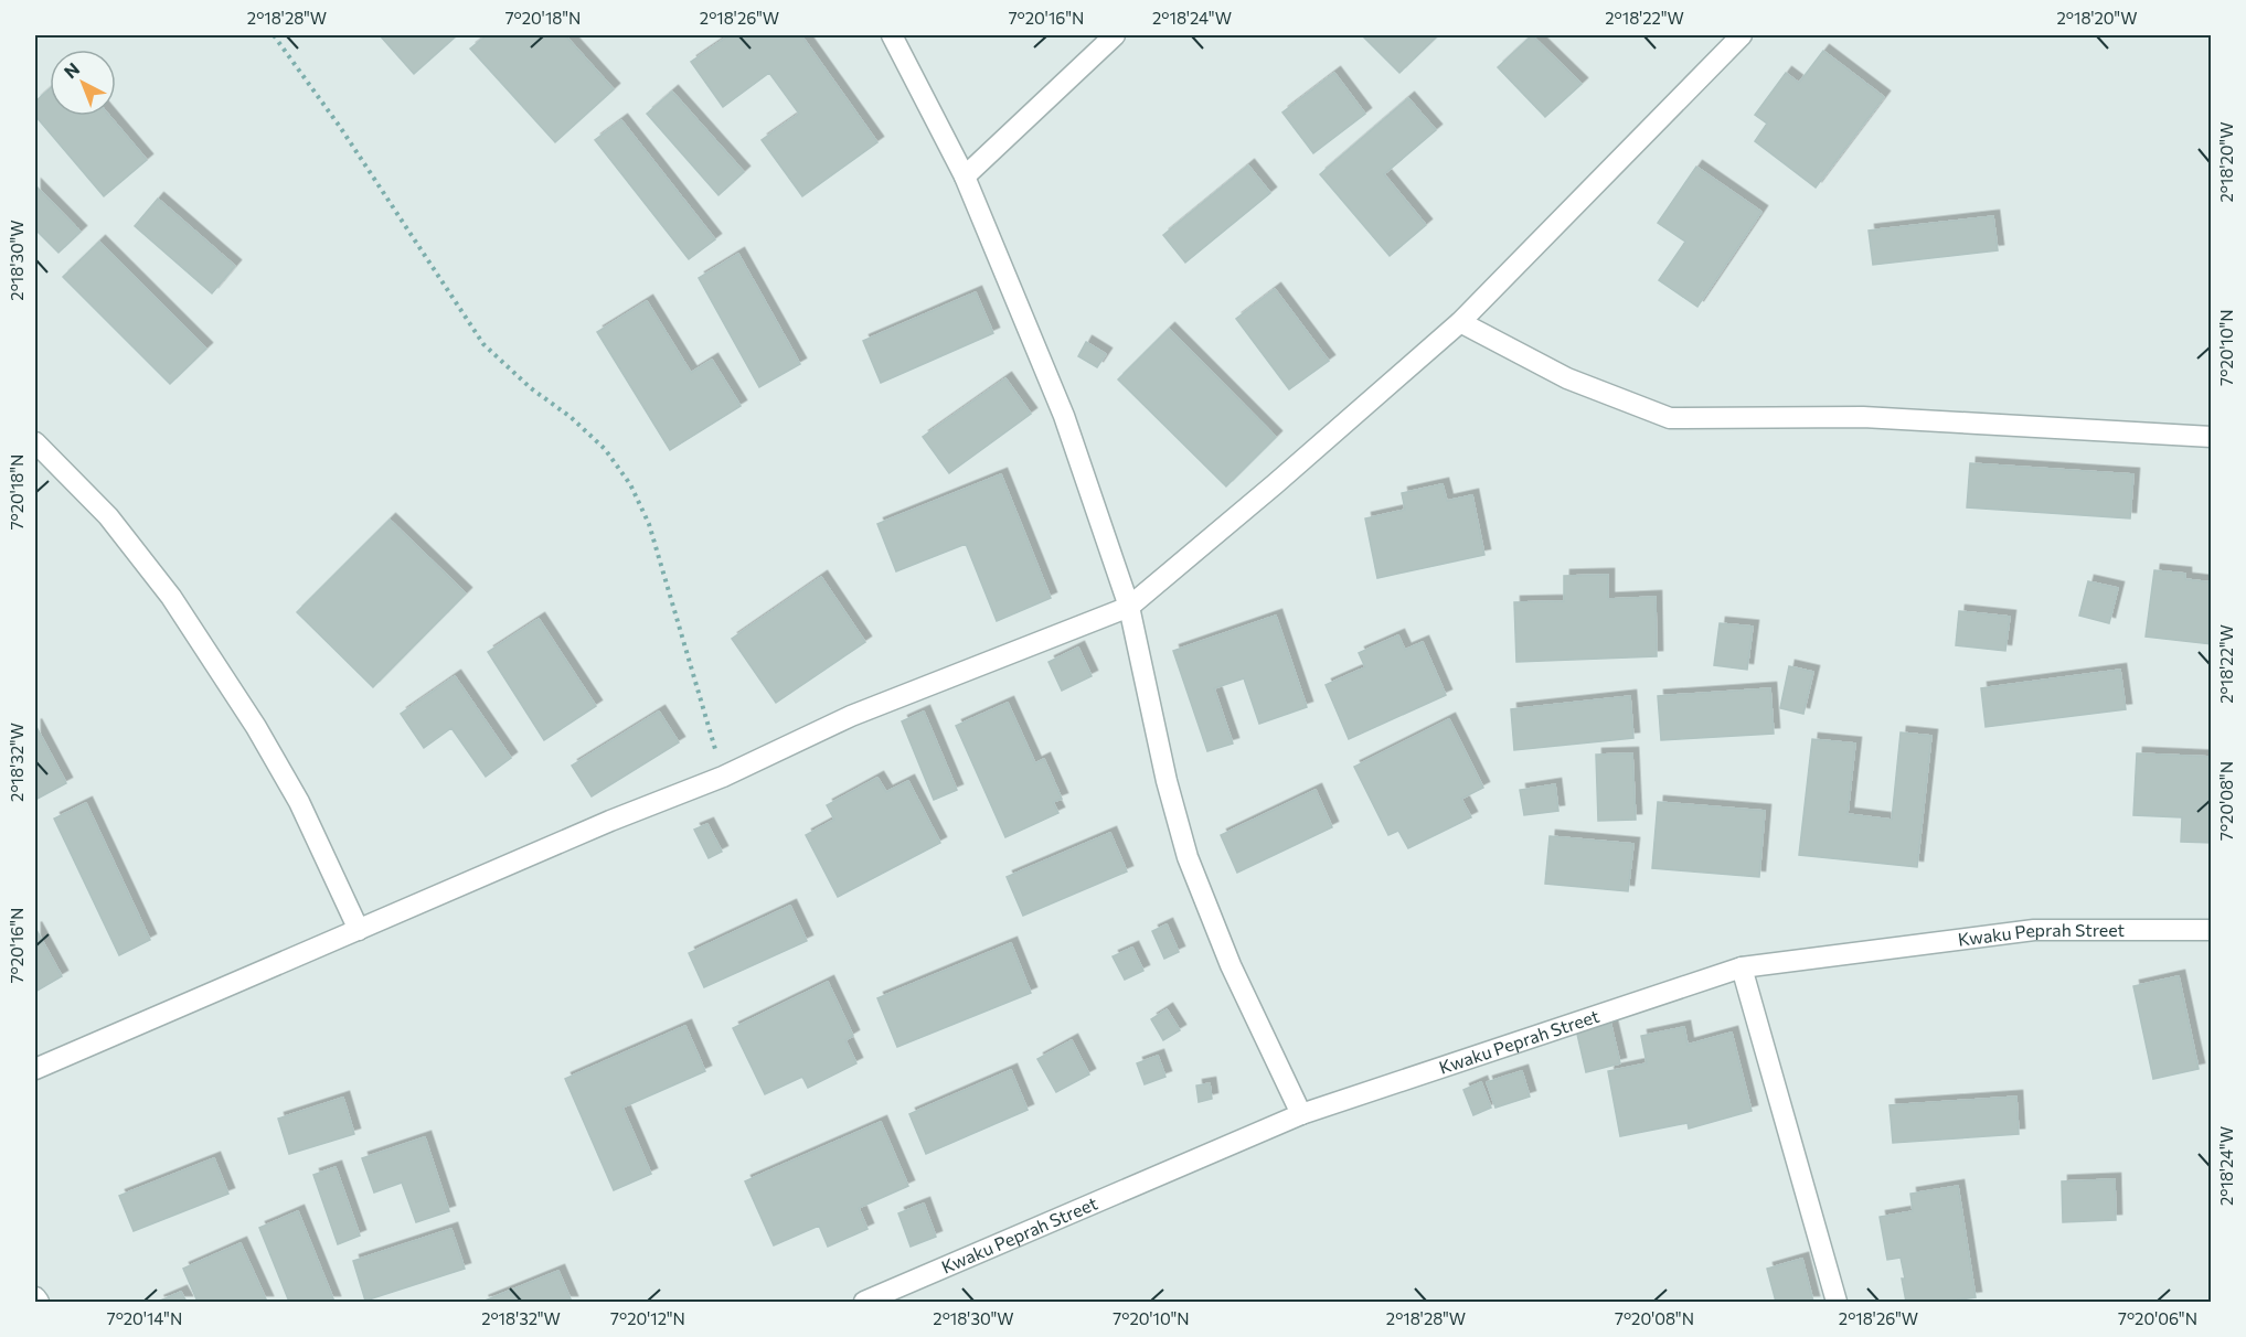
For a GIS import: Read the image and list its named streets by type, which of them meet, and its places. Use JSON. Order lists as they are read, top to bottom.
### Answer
{
  "streets": {
    "street": ["Kwaku Peprah Street"]
  },
  "north": "top left",
  "coordinates": [
    "2°18'28\"W",
    "7°20'18\"N",
    "2°18'26\"W",
    "7°20'16\"N",
    "2°18'24\"W",
    "2°18'22\"W",
    "2°18'20\"W",
    "2°18'30\"W",
    "7°20'10\"N",
    "2°18'32\"W",
    "7°20'08\"N",
    "7°20'14\"N",
    "7°20'12\"N",
    "7°20'06\"N"
  ]
}
